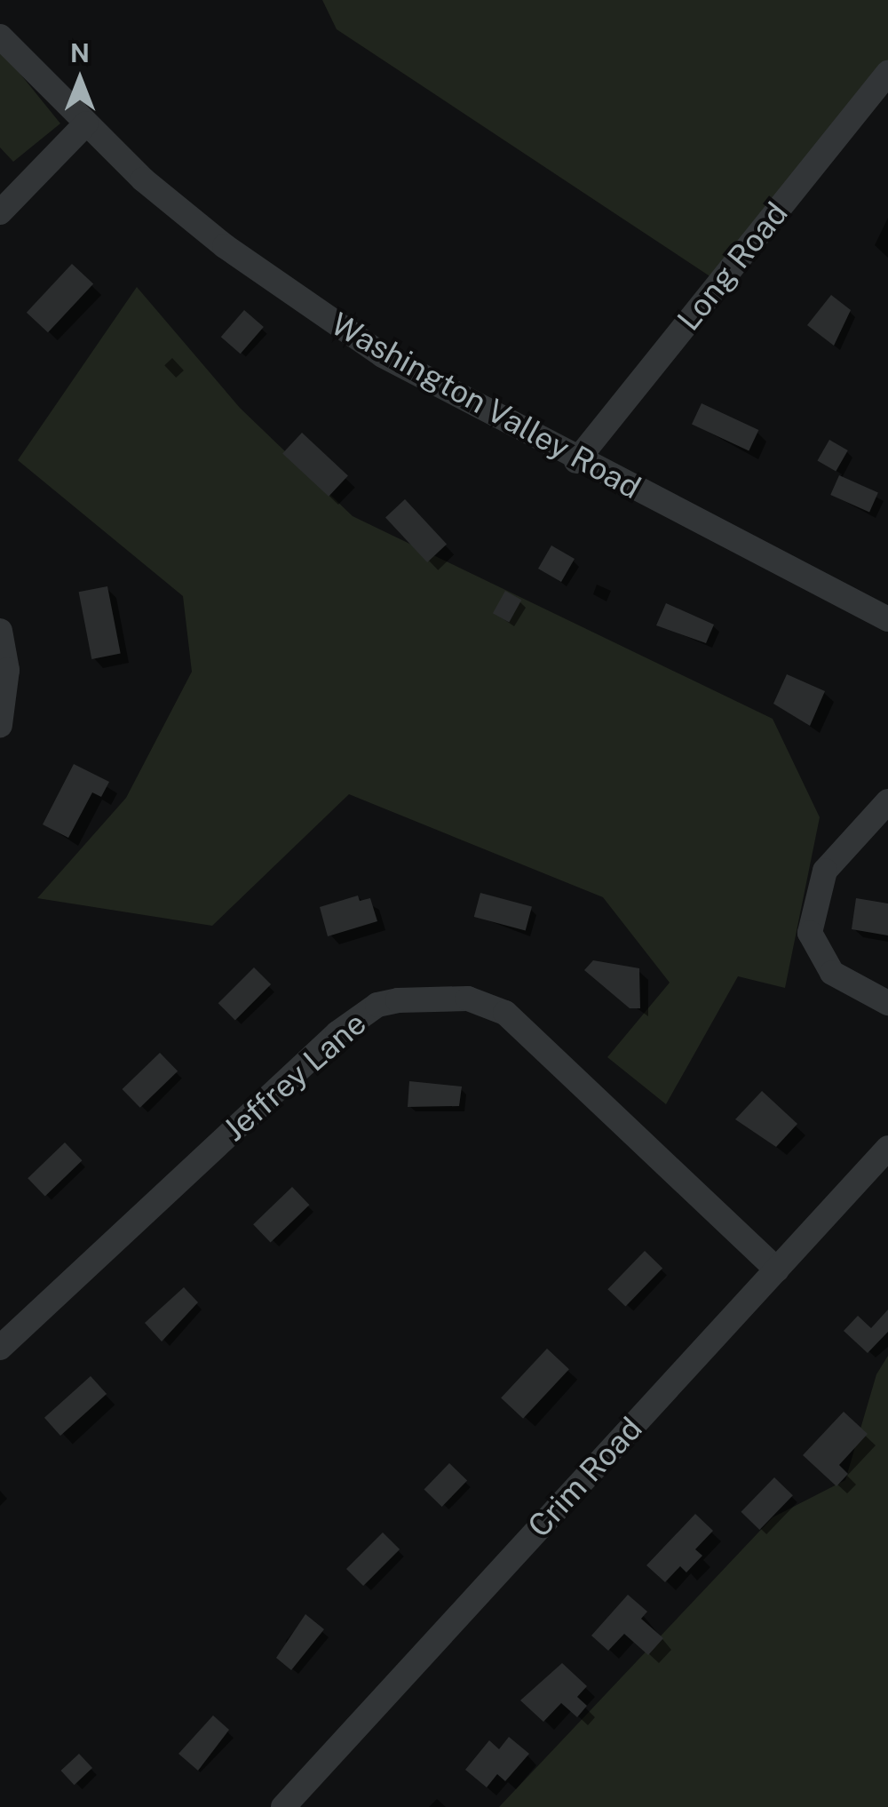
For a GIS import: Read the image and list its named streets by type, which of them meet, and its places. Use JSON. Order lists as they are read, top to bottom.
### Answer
{
  "streets": {
    "street": [
      "Long Road",
      "Washington Valley Road",
      "Jeffrey Lane",
      "Crim Road"
    ]
  },
  "crossings": [
    ["Long Road", "Washington Valley Road"],
    ["Jeffrey Lane", "Crim Road"]
  ],
  "north": "top"
}
